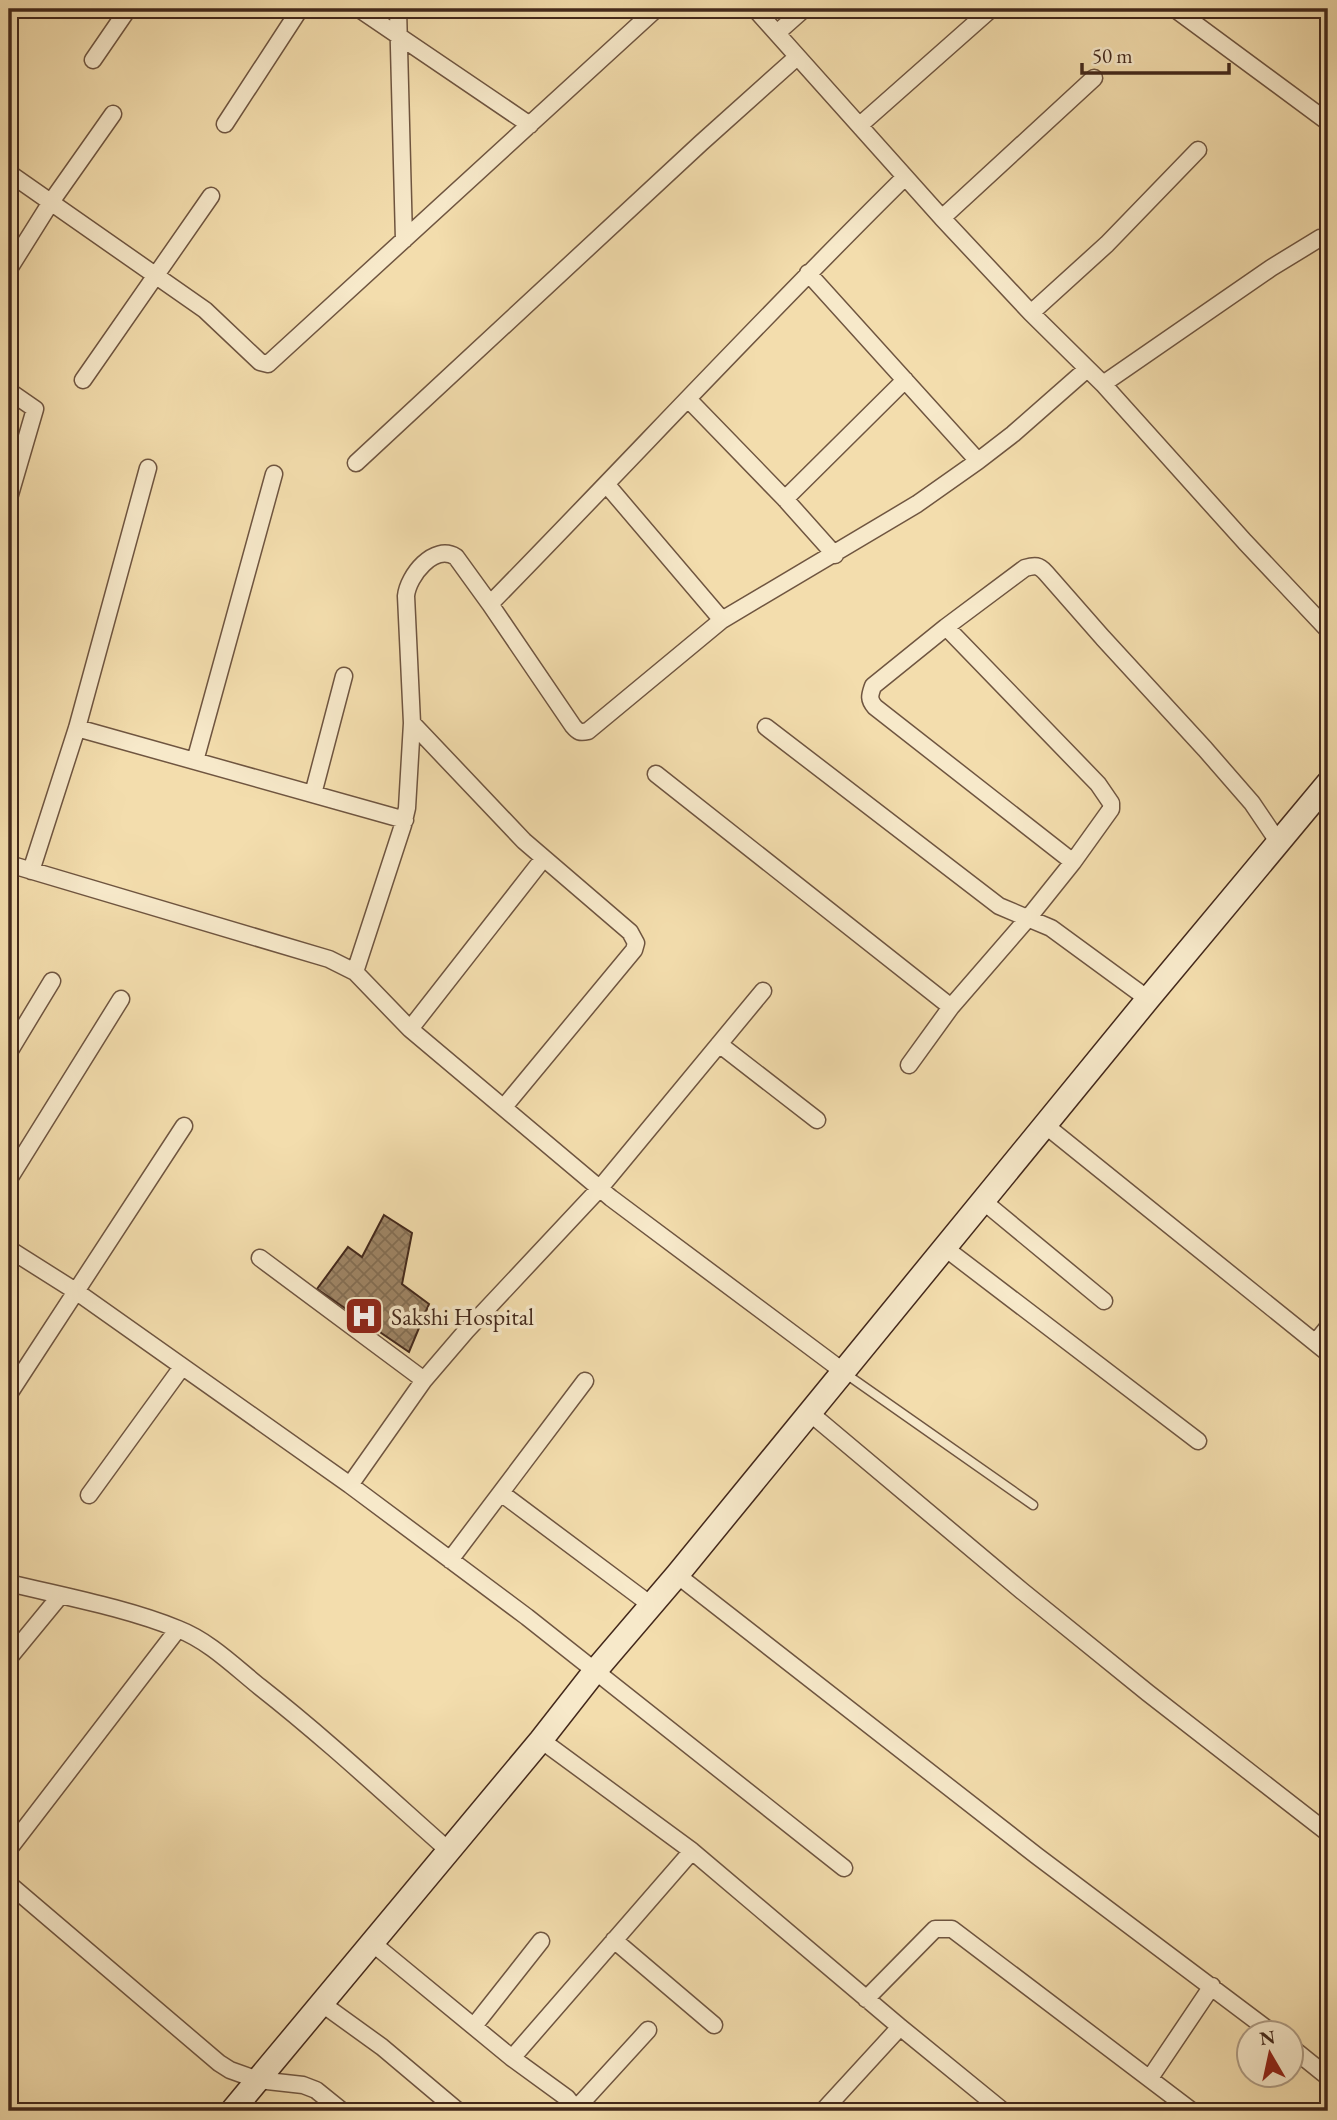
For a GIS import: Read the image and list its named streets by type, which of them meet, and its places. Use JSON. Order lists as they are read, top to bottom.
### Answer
{
  "places": {
    "hospital": ["Sakshi Hospital"]
  },
  "scale_bar": "50 m",
  "north": "top"
}
